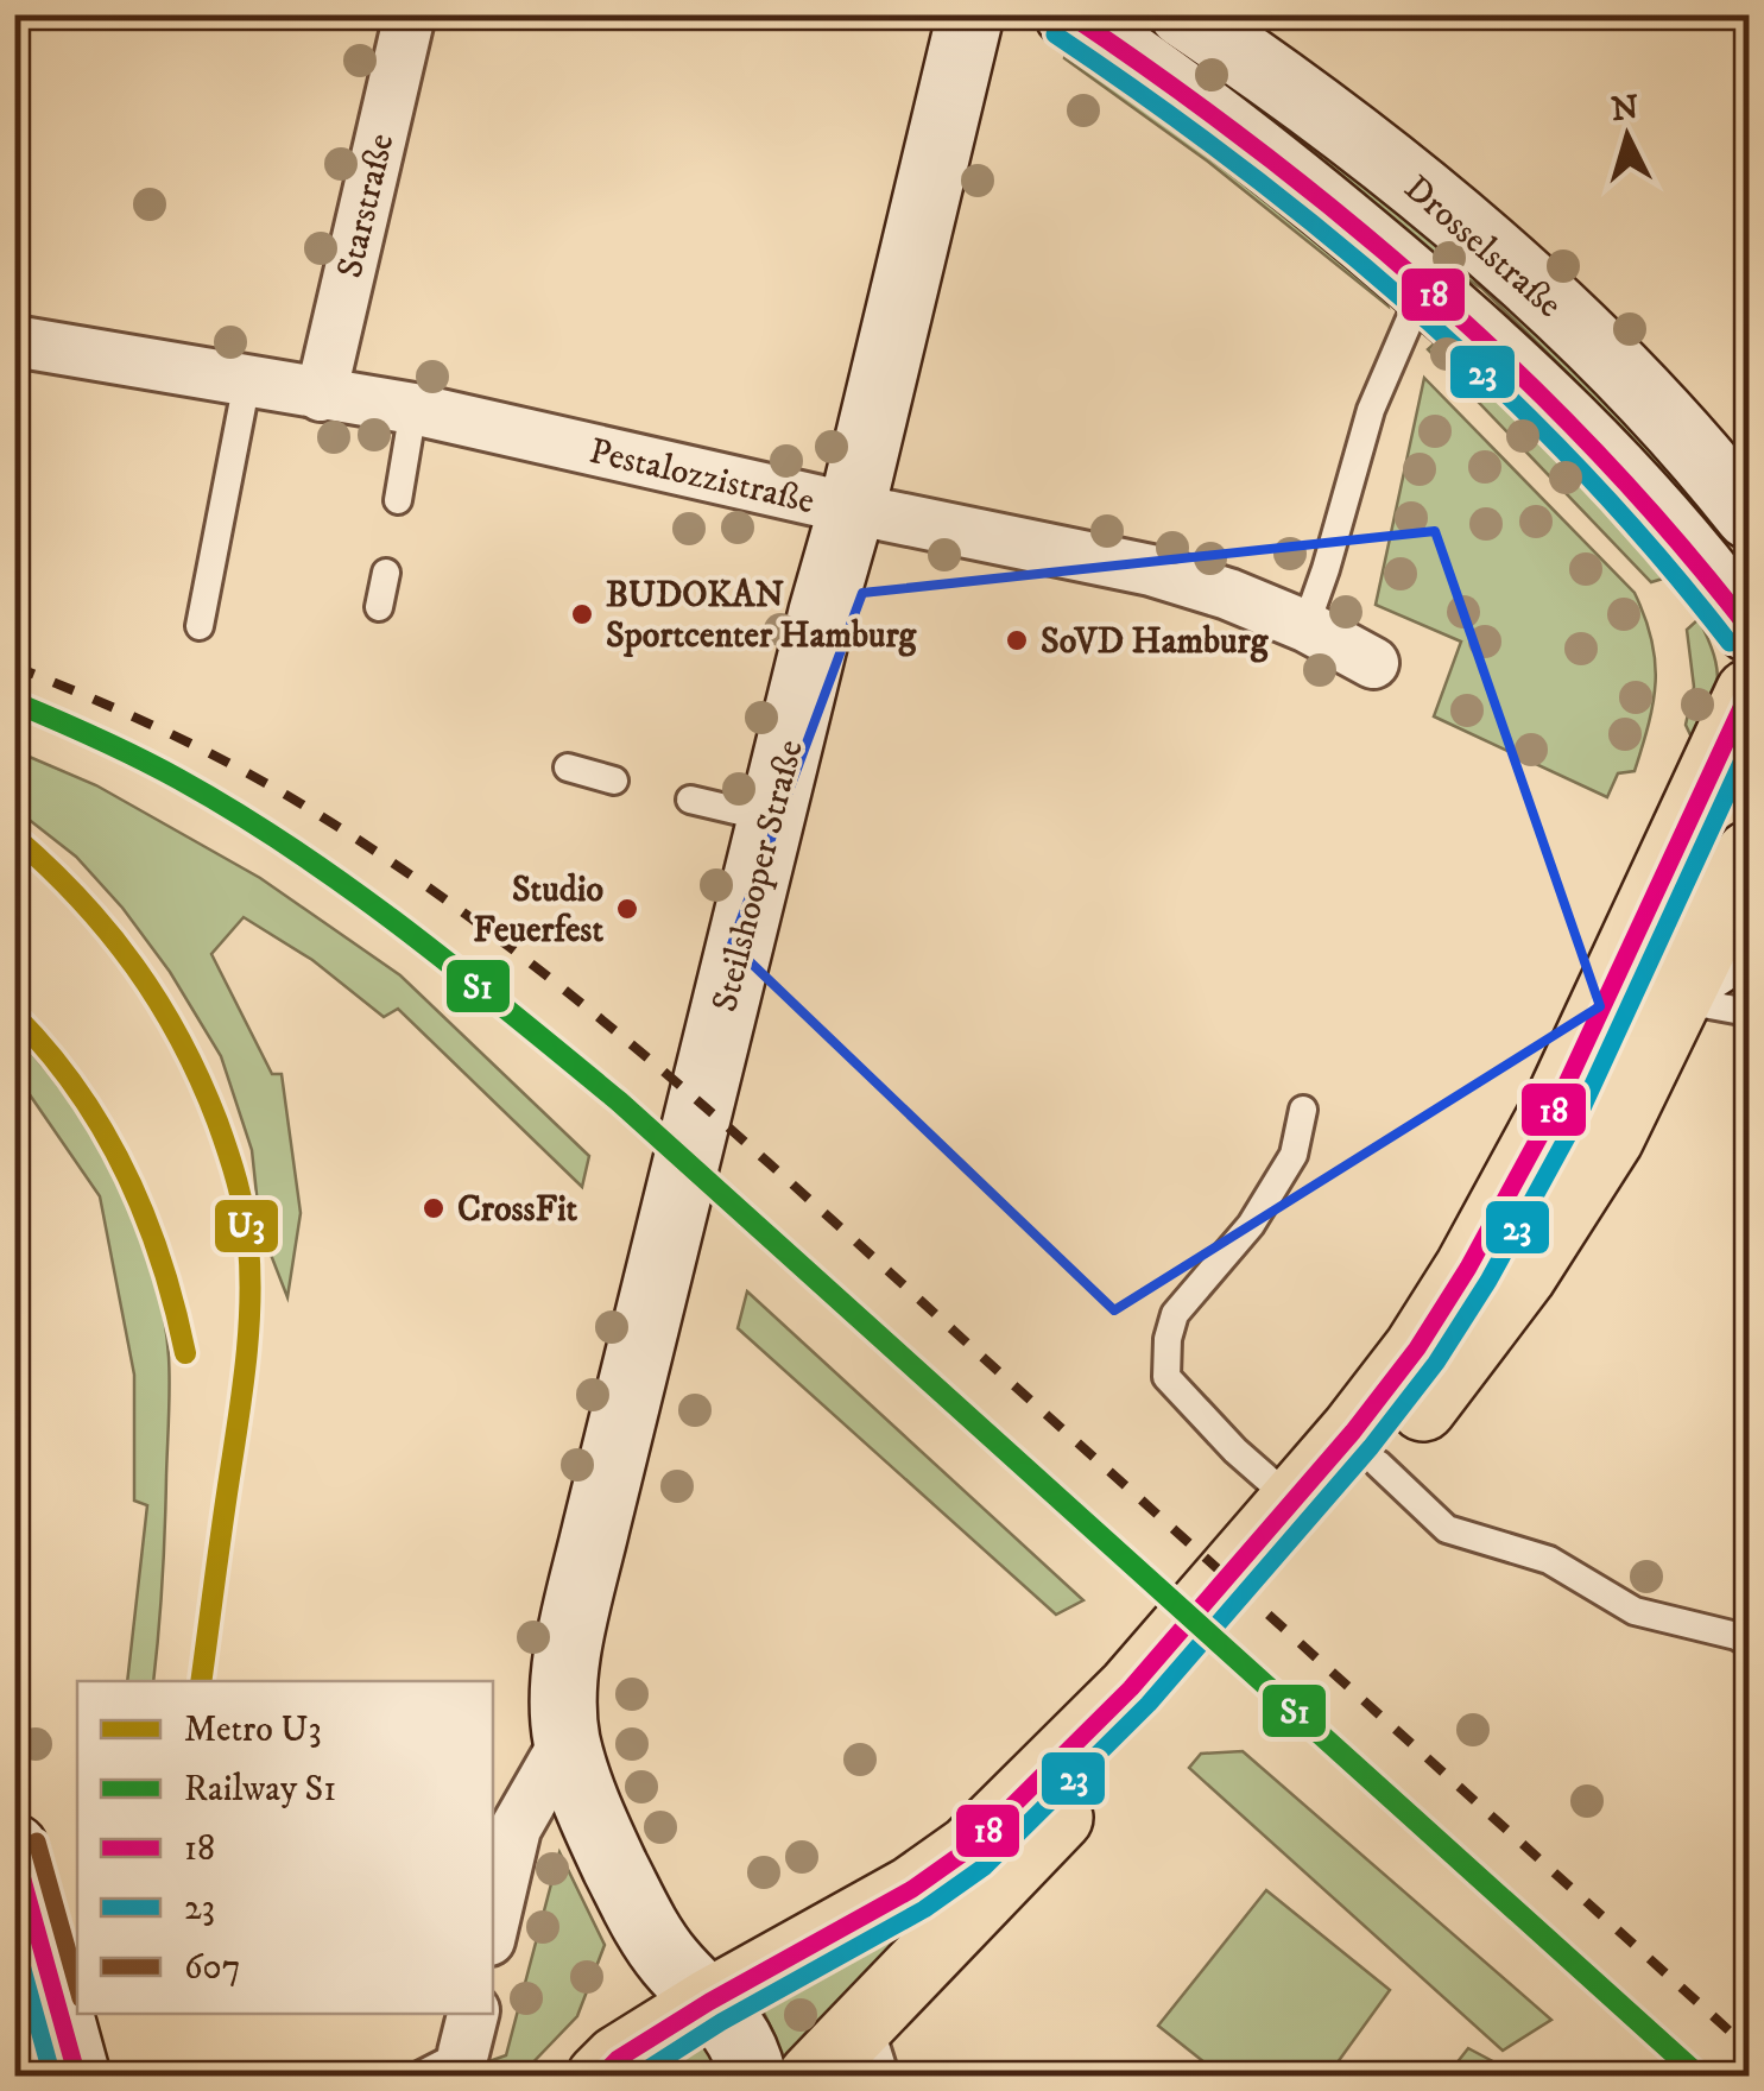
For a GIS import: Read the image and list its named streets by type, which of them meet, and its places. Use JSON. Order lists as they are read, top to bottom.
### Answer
{
  "streets": {
    "street": [
      "Starstraße",
      "Drosselstraße",
      "Pestalozzistraße",
      "Steilshooper Straße"
    ]
  },
  "crossings": [
    ["Starstraße", "Pestalozzistraße"],
    ["Pestalozzistraße", "Steilshooper Straße"]
  ],
  "places": [
    "BUDOKAN Sportcenter Hamburg",
    "SoVD Hamburg",
    "Studio Feuerfest",
    "CrossFit"
  ],
  "lines": [
    "transit line 18",
    "transit line 23",
    "rail line S1",
    "metro line U3",
    "transit line 607"
  ],
  "legend": [
    "Metro U3",
    "Railway S1",
    "18",
    "23",
    "607"
  ],
  "north": "top"
}
